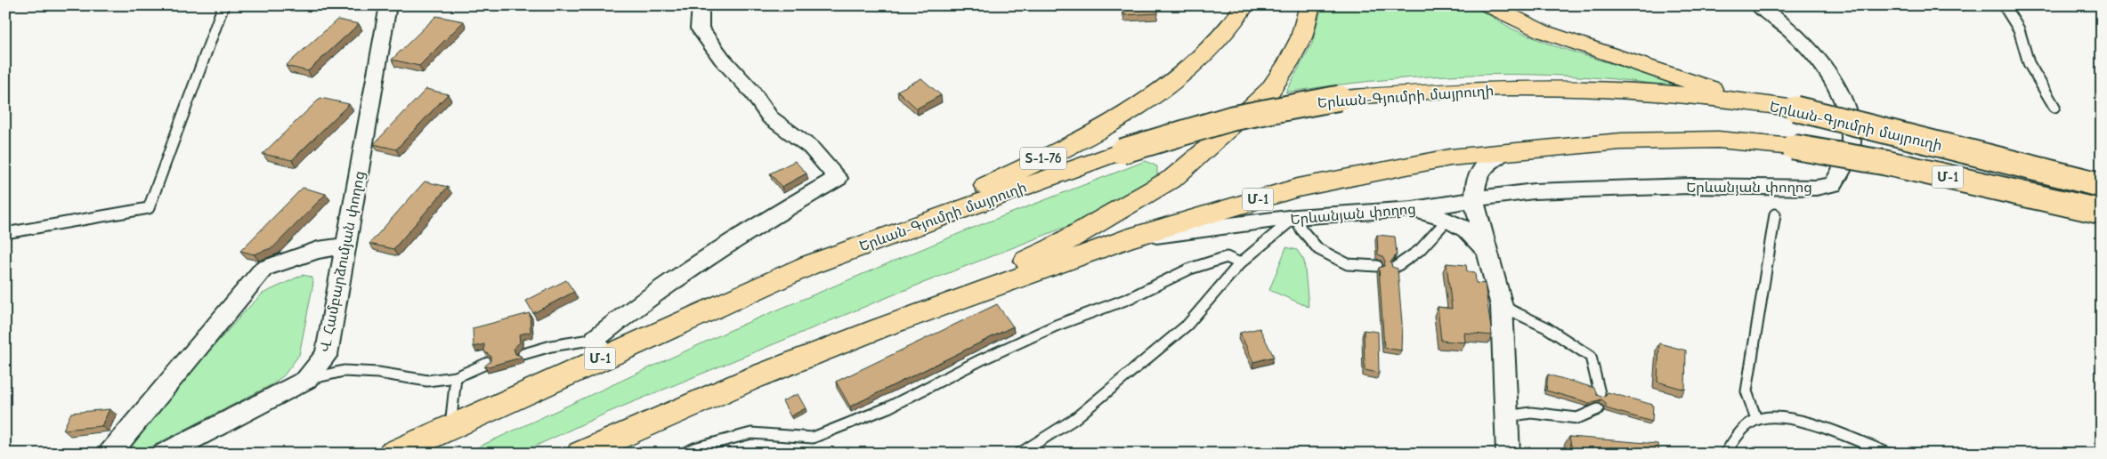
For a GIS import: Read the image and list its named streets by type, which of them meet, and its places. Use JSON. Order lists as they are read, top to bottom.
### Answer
{
  "streets": {
    "highway": ["Երևան-Գյումրի մայրուղի", "Տ-1-76", "Մ-1"],
    "street": ["Երևանյան փողոց", "Վ. Համբարձումյան փողոց"]
  },
  "crossings": [
    ["Երևան-Գյումրի մայրուղի", "Տ-1-76"],
    ["Երևան-Գյումրի մայրուղի", "Երևանյան փողոց"]
  ]
}
